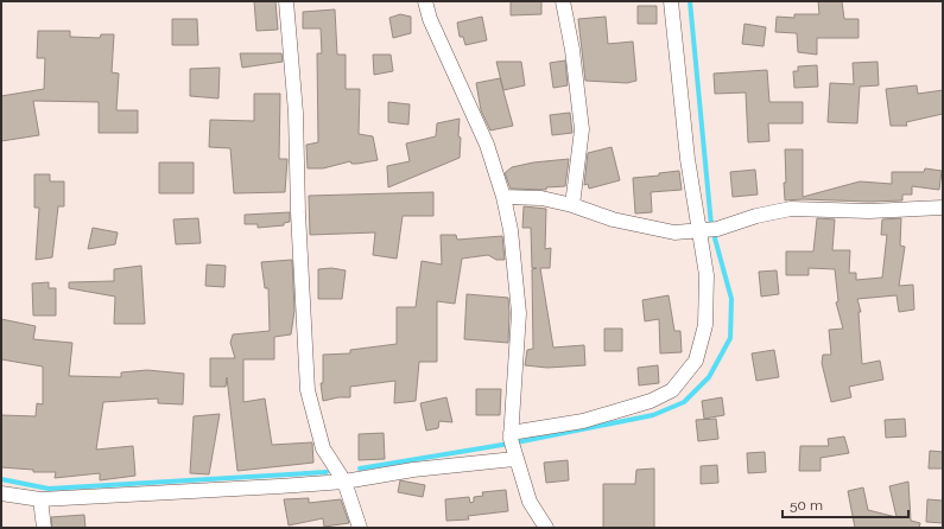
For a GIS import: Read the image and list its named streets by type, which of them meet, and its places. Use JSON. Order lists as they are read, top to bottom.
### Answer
{
  "scale_bar": "50 m"
}
